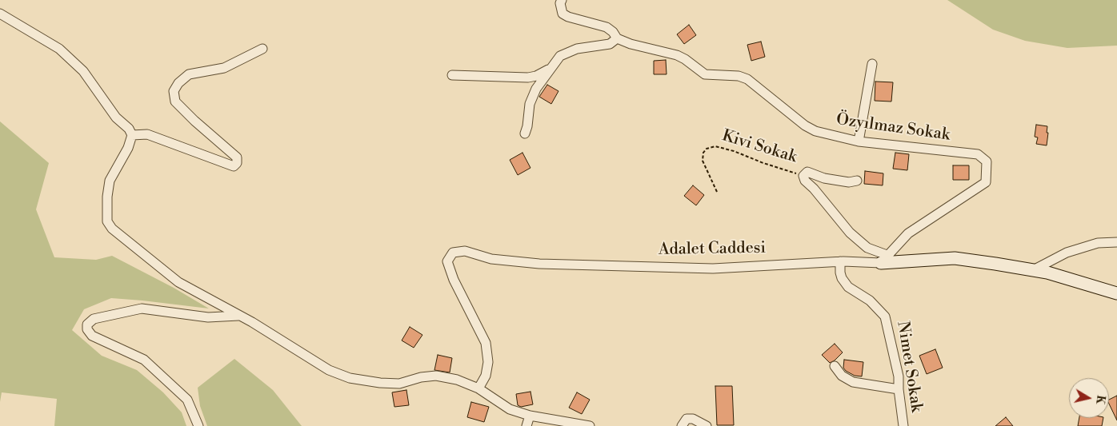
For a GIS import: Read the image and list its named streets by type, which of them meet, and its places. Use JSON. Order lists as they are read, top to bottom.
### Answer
{
  "streets": {
    "street": [
      "Özyılmaz Sokak",
      "Kivi Sokak",
      "Adalet Caddesi",
      "Nimet Sokak"
    ]
  },
  "crossings": [
    ["Özyılmaz Sokak", "Kivi Sokak"],
    ["Özyılmaz Sokak", "Adalet Caddesi"],
    ["Kivi Sokak", "Adalet Caddesi"],
    ["Adalet Caddesi", "Nimet Sokak"]
  ],
  "north": "right"
}
